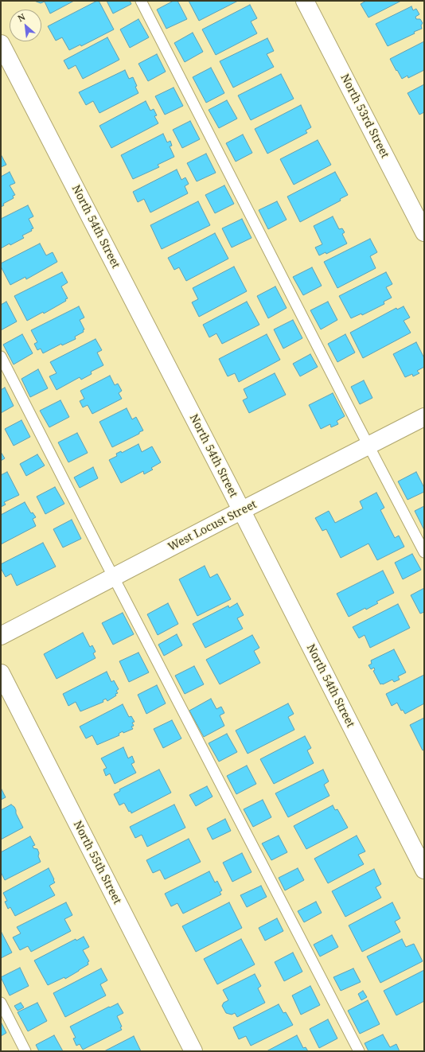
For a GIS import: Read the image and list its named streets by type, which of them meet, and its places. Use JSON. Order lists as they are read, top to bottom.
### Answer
{
  "streets": {
    "street": [
      "North 53rd Street",
      "North 54th Street",
      "West Locust Street",
      "North 55th Street"
    ]
  },
  "crossings": [
    ["North 54th Street", "West Locust Street"]
  ],
  "north": "top left"
}
